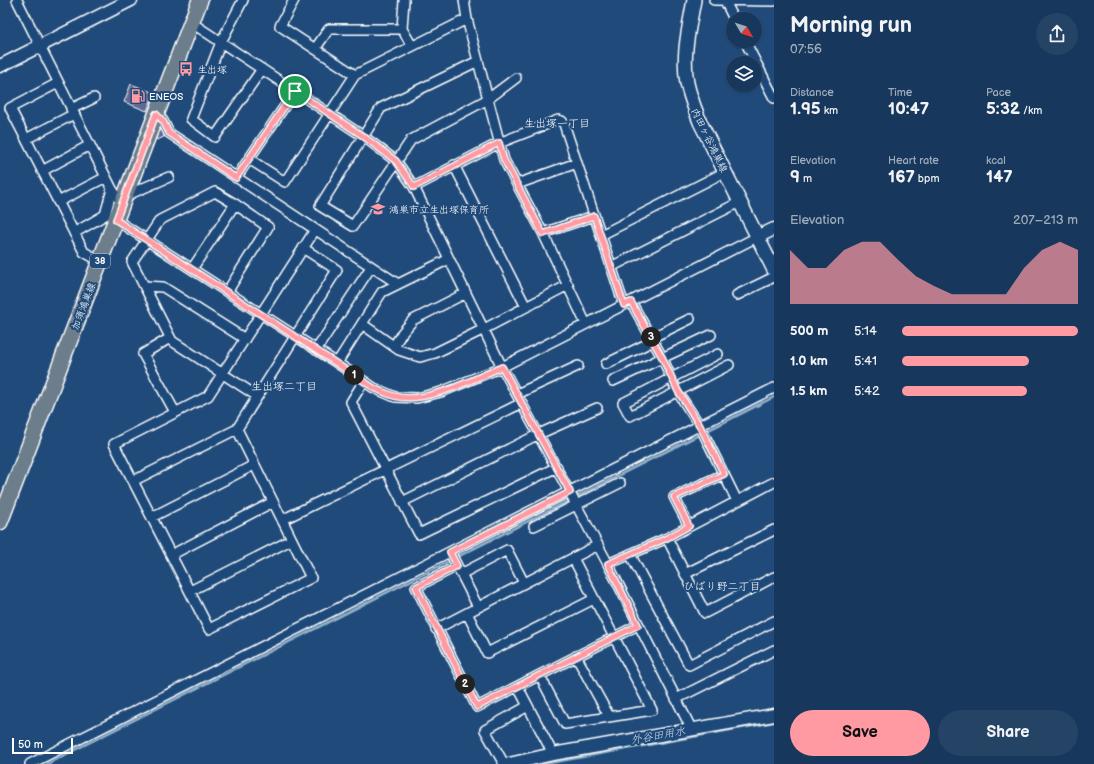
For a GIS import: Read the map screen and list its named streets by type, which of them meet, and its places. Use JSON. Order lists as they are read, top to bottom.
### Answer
{
  "streets": {
    "main road": ["内田ヶ谷鴻巣線", "38", "加須鴻巣線"]
  },
  "districts": ["生出塚一丁目", "生出塚二丁目", "ひばり野二丁目"],
  "water": ["外谷田用水"],
  "places": {
    "bus stop": ["生出塚"],
    "fuel station": ["ENEOS"],
    "school or university": ["鴻巣市立生出塚保育所"]
  },
  "scale_bar": "50 m",
  "north": "bottom right",
  "page": {
    "heading": ["Morning run", "07:56"],
    "stats": [
      ["Distance", "1.95 km"],
      ["Time", "10:47"],
      ["Pace", "5:32 /km"],
      ["Elevation", "9 m"],
      ["Heart rate", "167 bpm"],
      ["kcal", "147"]
    ],
    "chart": ["Elevation", "207–213 m"],
    "list": [
      {
        "name": "500 m",
        "note": "5:14"
      },
      {
        "name": "1.0 km",
        "note": "5:41"
      },
      {
        "name": "1.5 km",
        "note": "5:42"
      }
    ],
    "pins": ["3", "1", "2"],
    "buttons": ["Save", "Share"],
    "scale": "50 m"
  }
}
